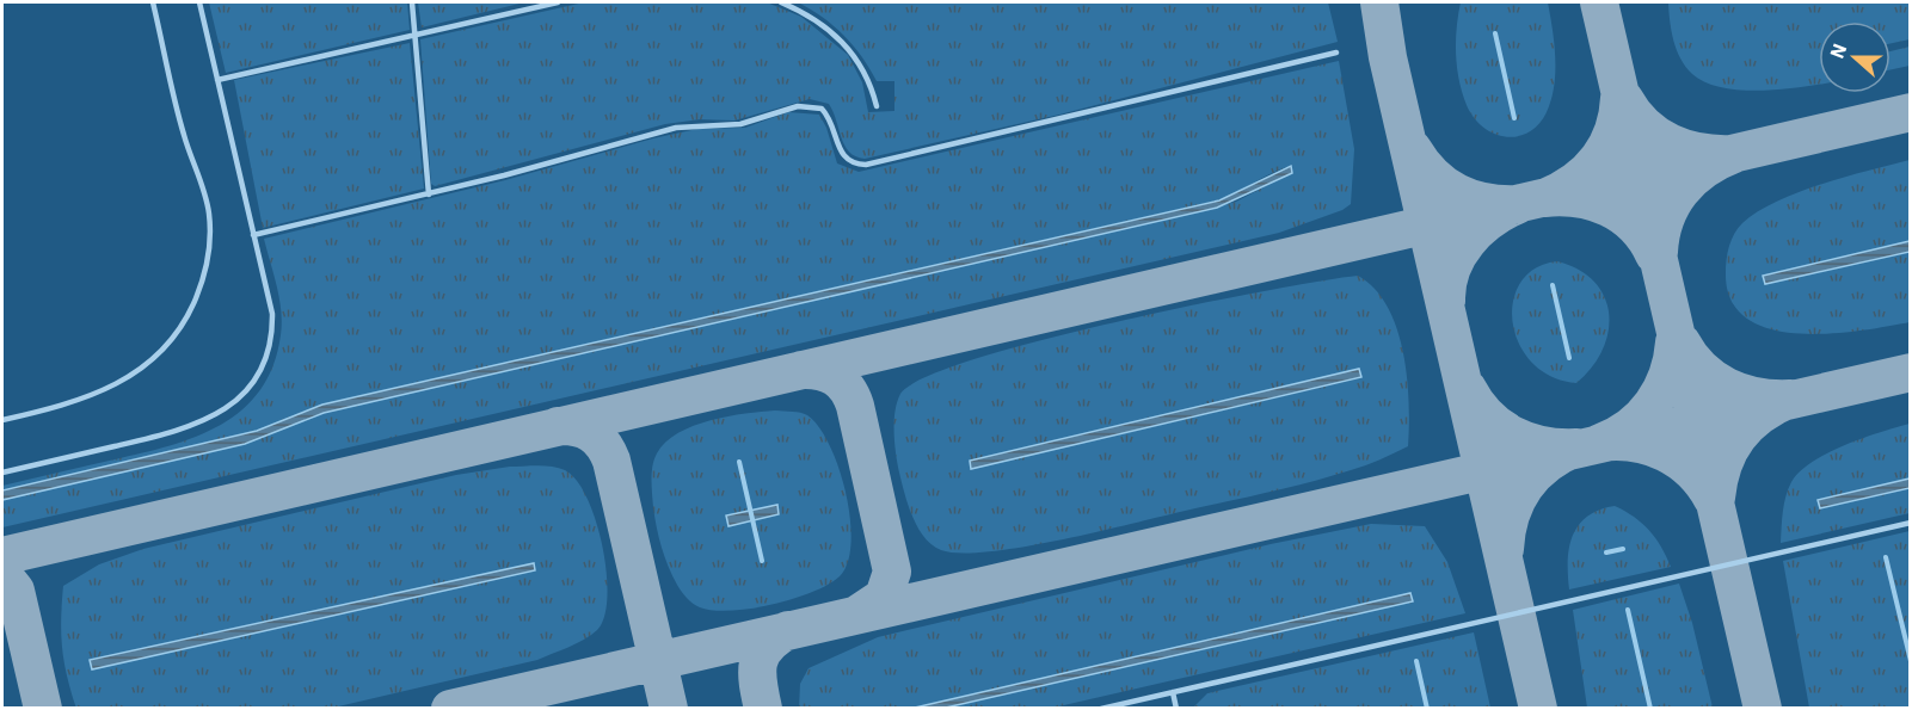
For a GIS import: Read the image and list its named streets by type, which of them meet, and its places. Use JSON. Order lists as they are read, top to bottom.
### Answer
{
  "north": "left"
}
